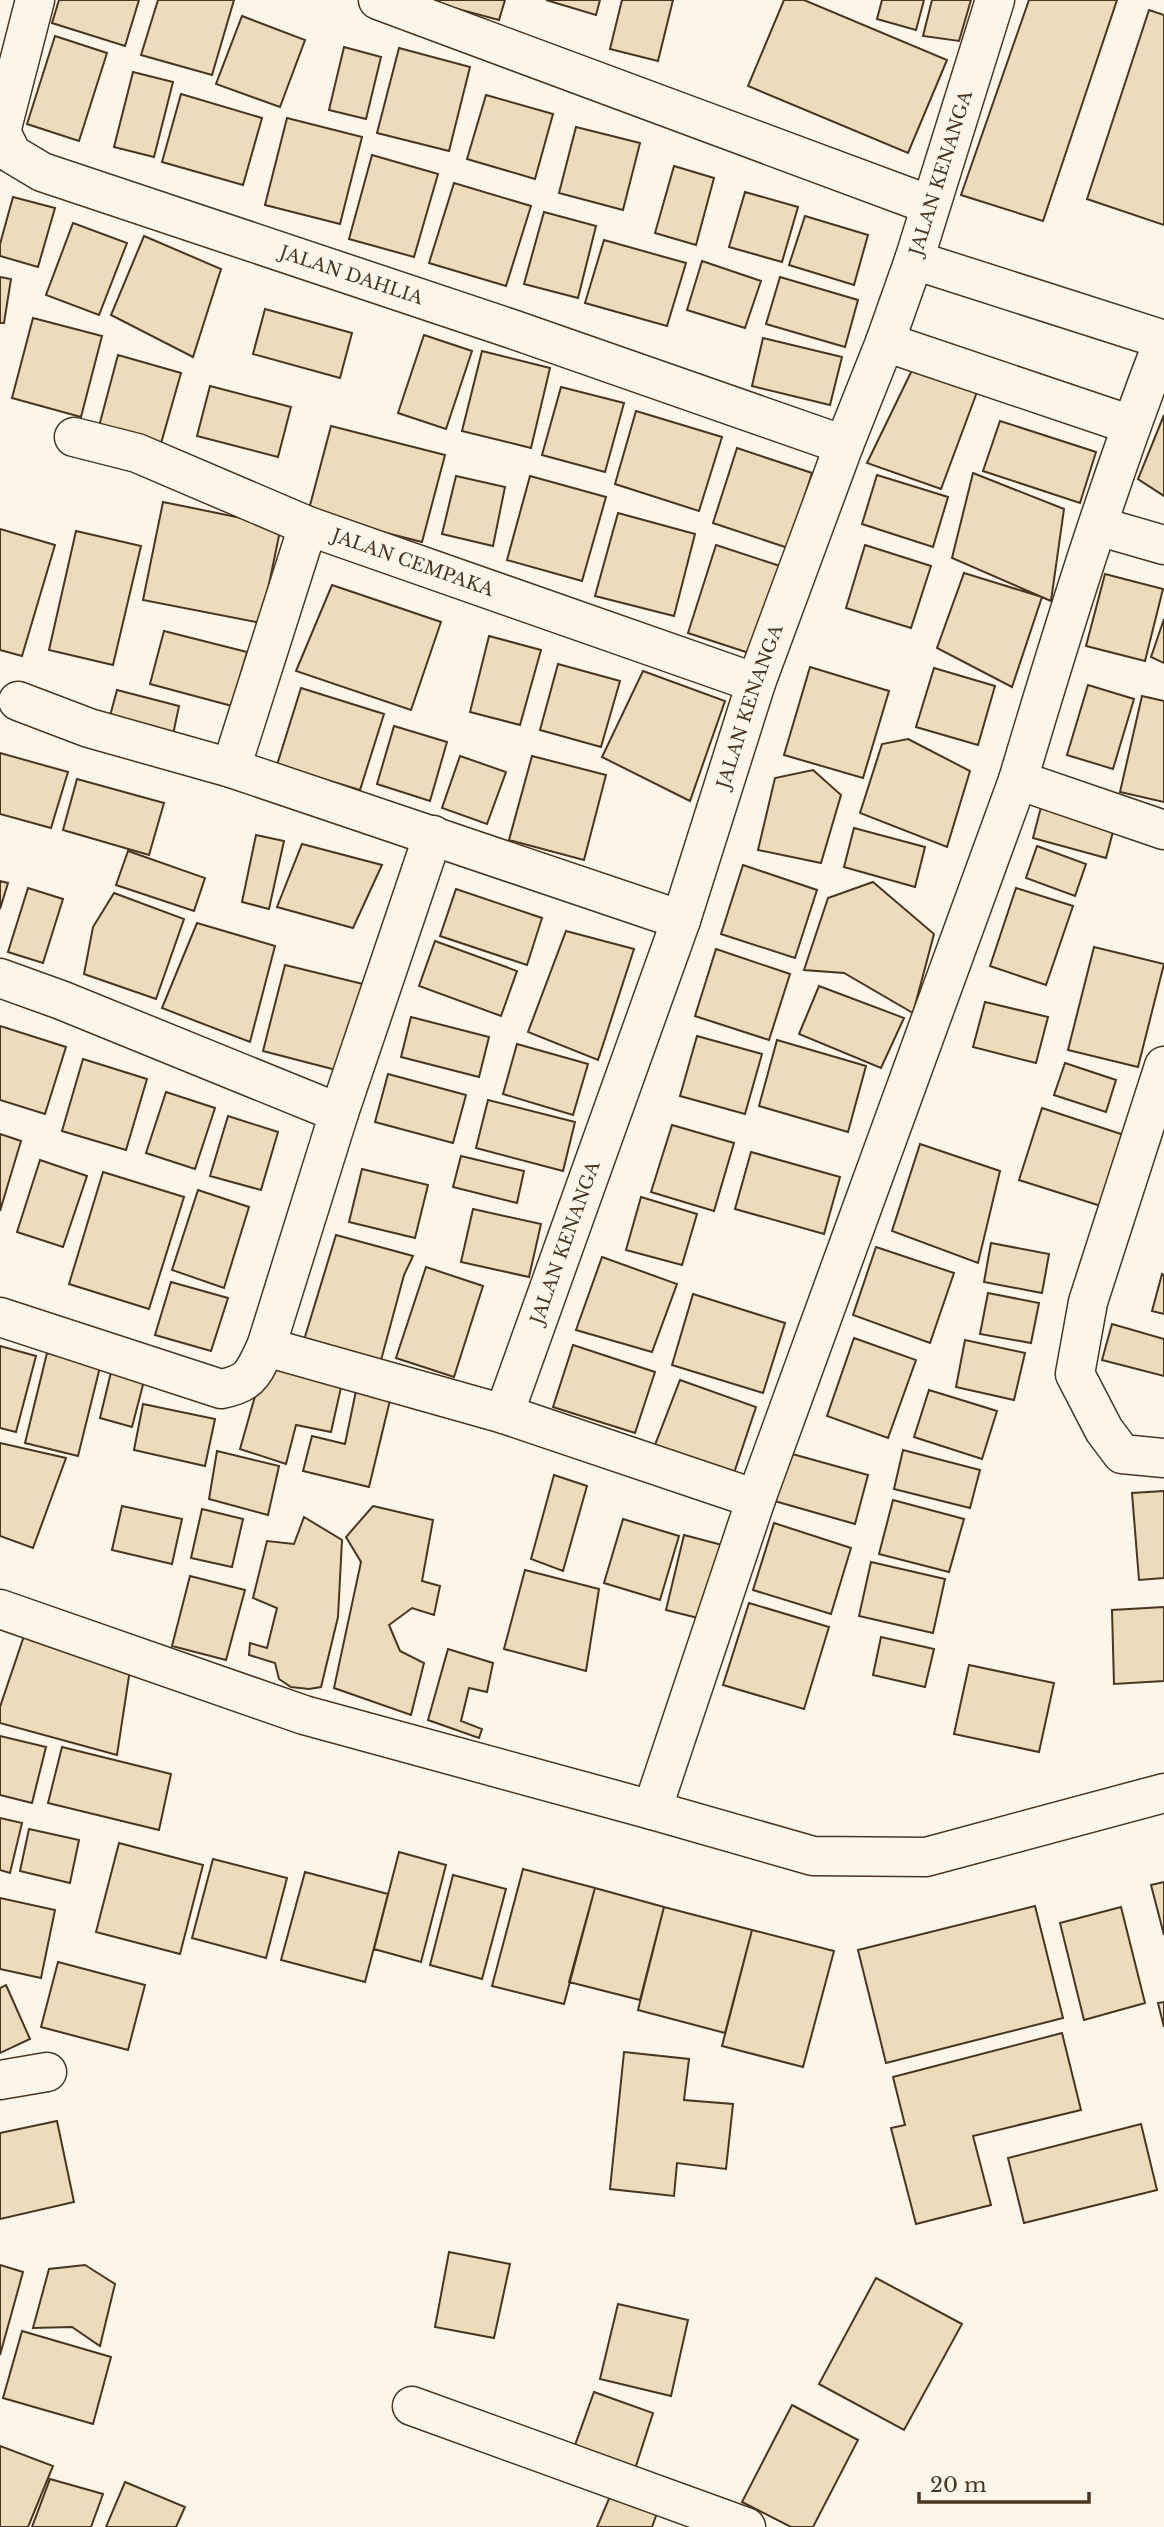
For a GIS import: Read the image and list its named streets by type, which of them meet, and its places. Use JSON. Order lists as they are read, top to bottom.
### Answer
{
  "streets": {
    "street": ["JALAN KENANGA", "JALAN DAHLIA", "JALAN CEMPAKA"]
  },
  "crossings": [
    ["JALAN KENANGA", "JALAN DAHLIA"],
    ["JALAN KENANGA", "JALAN CEMPAKA"]
  ],
  "scale_bar": "20 m"
}
